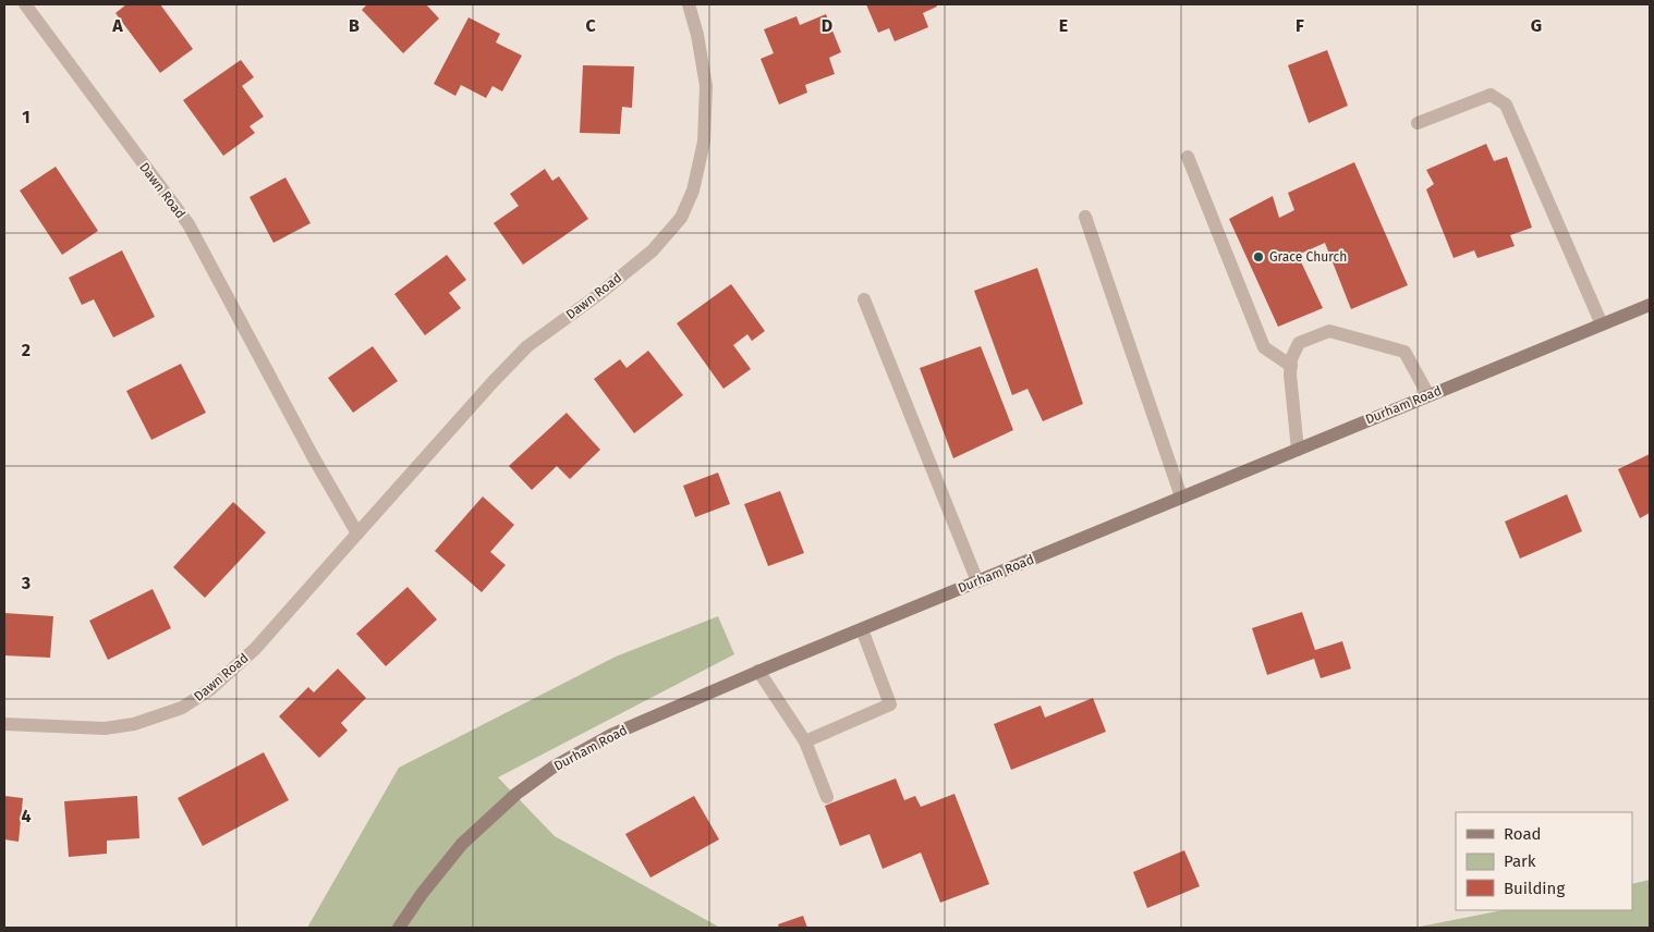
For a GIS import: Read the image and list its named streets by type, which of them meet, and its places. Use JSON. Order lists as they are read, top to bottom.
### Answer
{
  "streets": {
    "main road": ["Durham Road"],
    "street": ["Dawn Road"]
  },
  "places": ["Grace Church"],
  "legend": ["Road", "Park", "Building"],
  "grid": {
    "columns": [
      "A",
      "B",
      "C",
      "D",
      "E",
      "F",
      "G"
    ],
    "rows": [
      "1",
      "2",
      "3",
      "4"
    ]
  }
}
